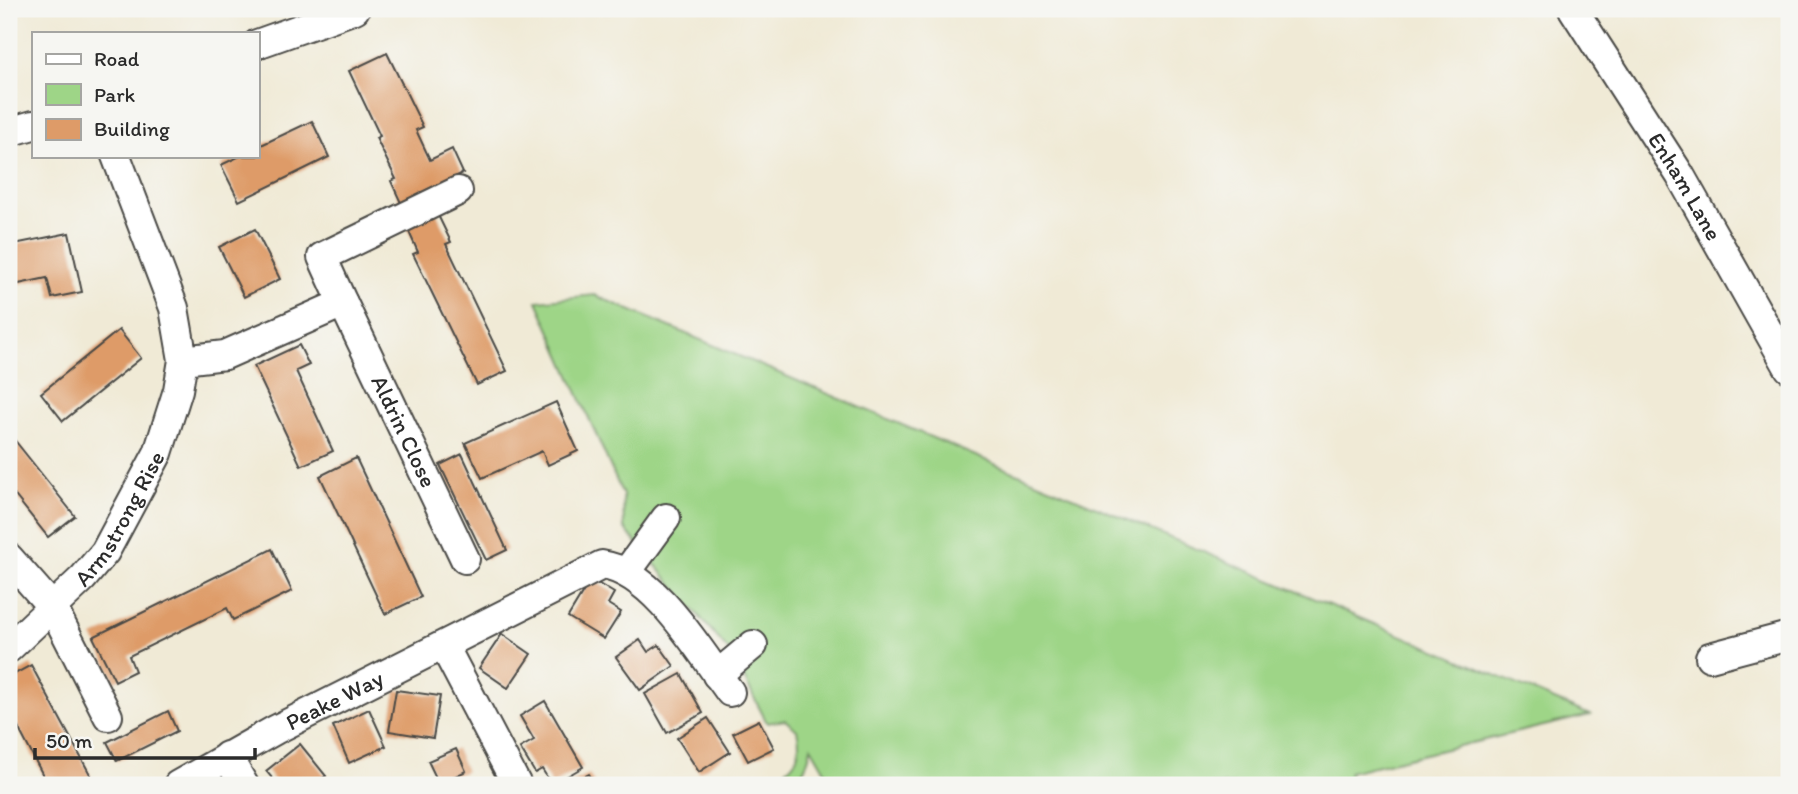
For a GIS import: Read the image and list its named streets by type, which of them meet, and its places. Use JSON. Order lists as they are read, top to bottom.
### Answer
{
  "streets": {
    "street": [
      "Enham Lane",
      "Aldrin Close",
      "Armstrong Rise",
      "Peake Way"
    ]
  },
  "legend": ["Road", "Park", "Building"],
  "scale_bar": "50 m"
}
